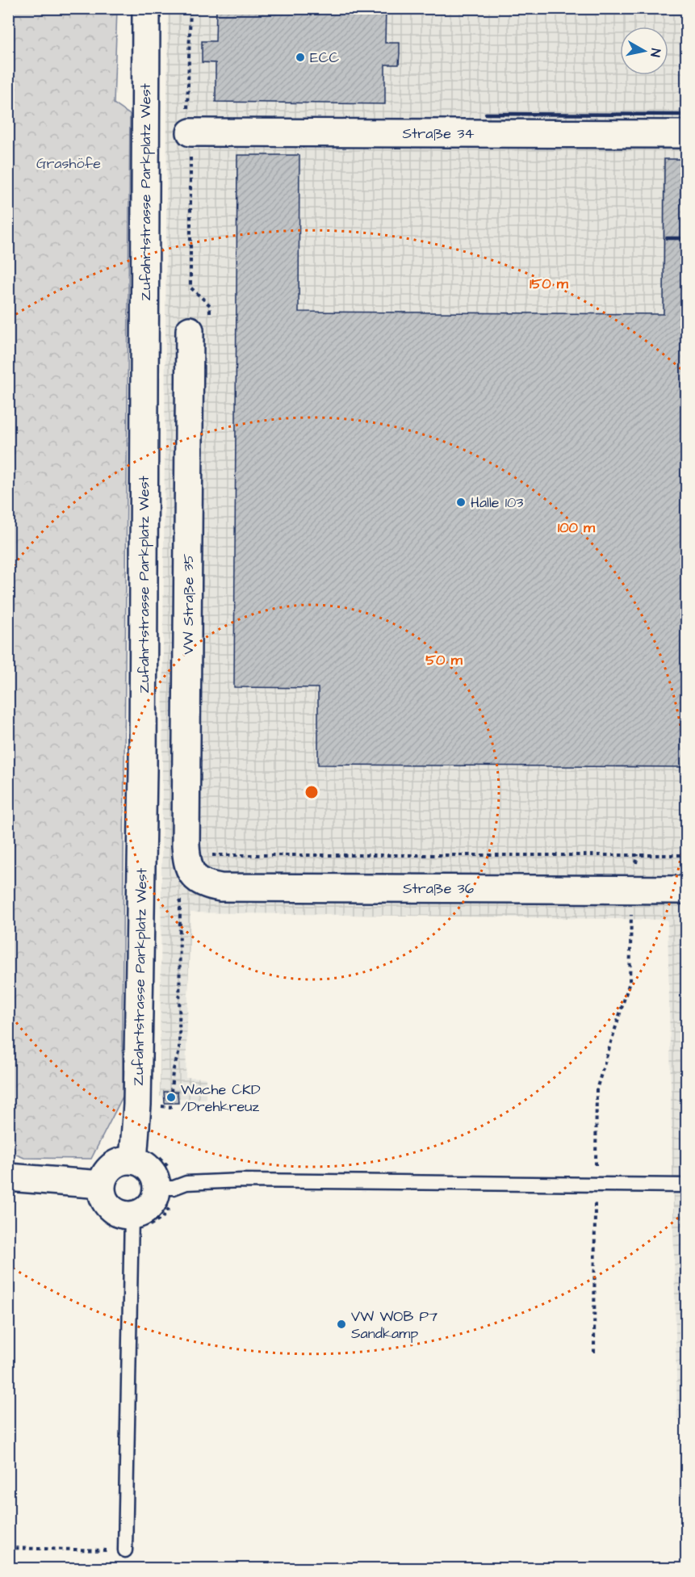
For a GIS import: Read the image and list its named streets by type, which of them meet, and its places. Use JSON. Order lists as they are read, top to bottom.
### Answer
{
  "streets": {
    "street": [
      "Straße 34",
      "Zufahrtstrasse Parkplatz West",
      "VW Straße 35",
      "Straße 36"
    ]
  },
  "crossings": [
    ["VW Straße 35", "Straße 36"]
  ],
  "parks": ["Grashöfe"],
  "places": [
    "ECC",
    "Halle 103",
    "Wache CKD /Drehkreuz",
    "VW WOB P7 Sandkamp"
  ],
  "north": "right",
  "rings": ["150 m", "100 m", "50 m"]
}
